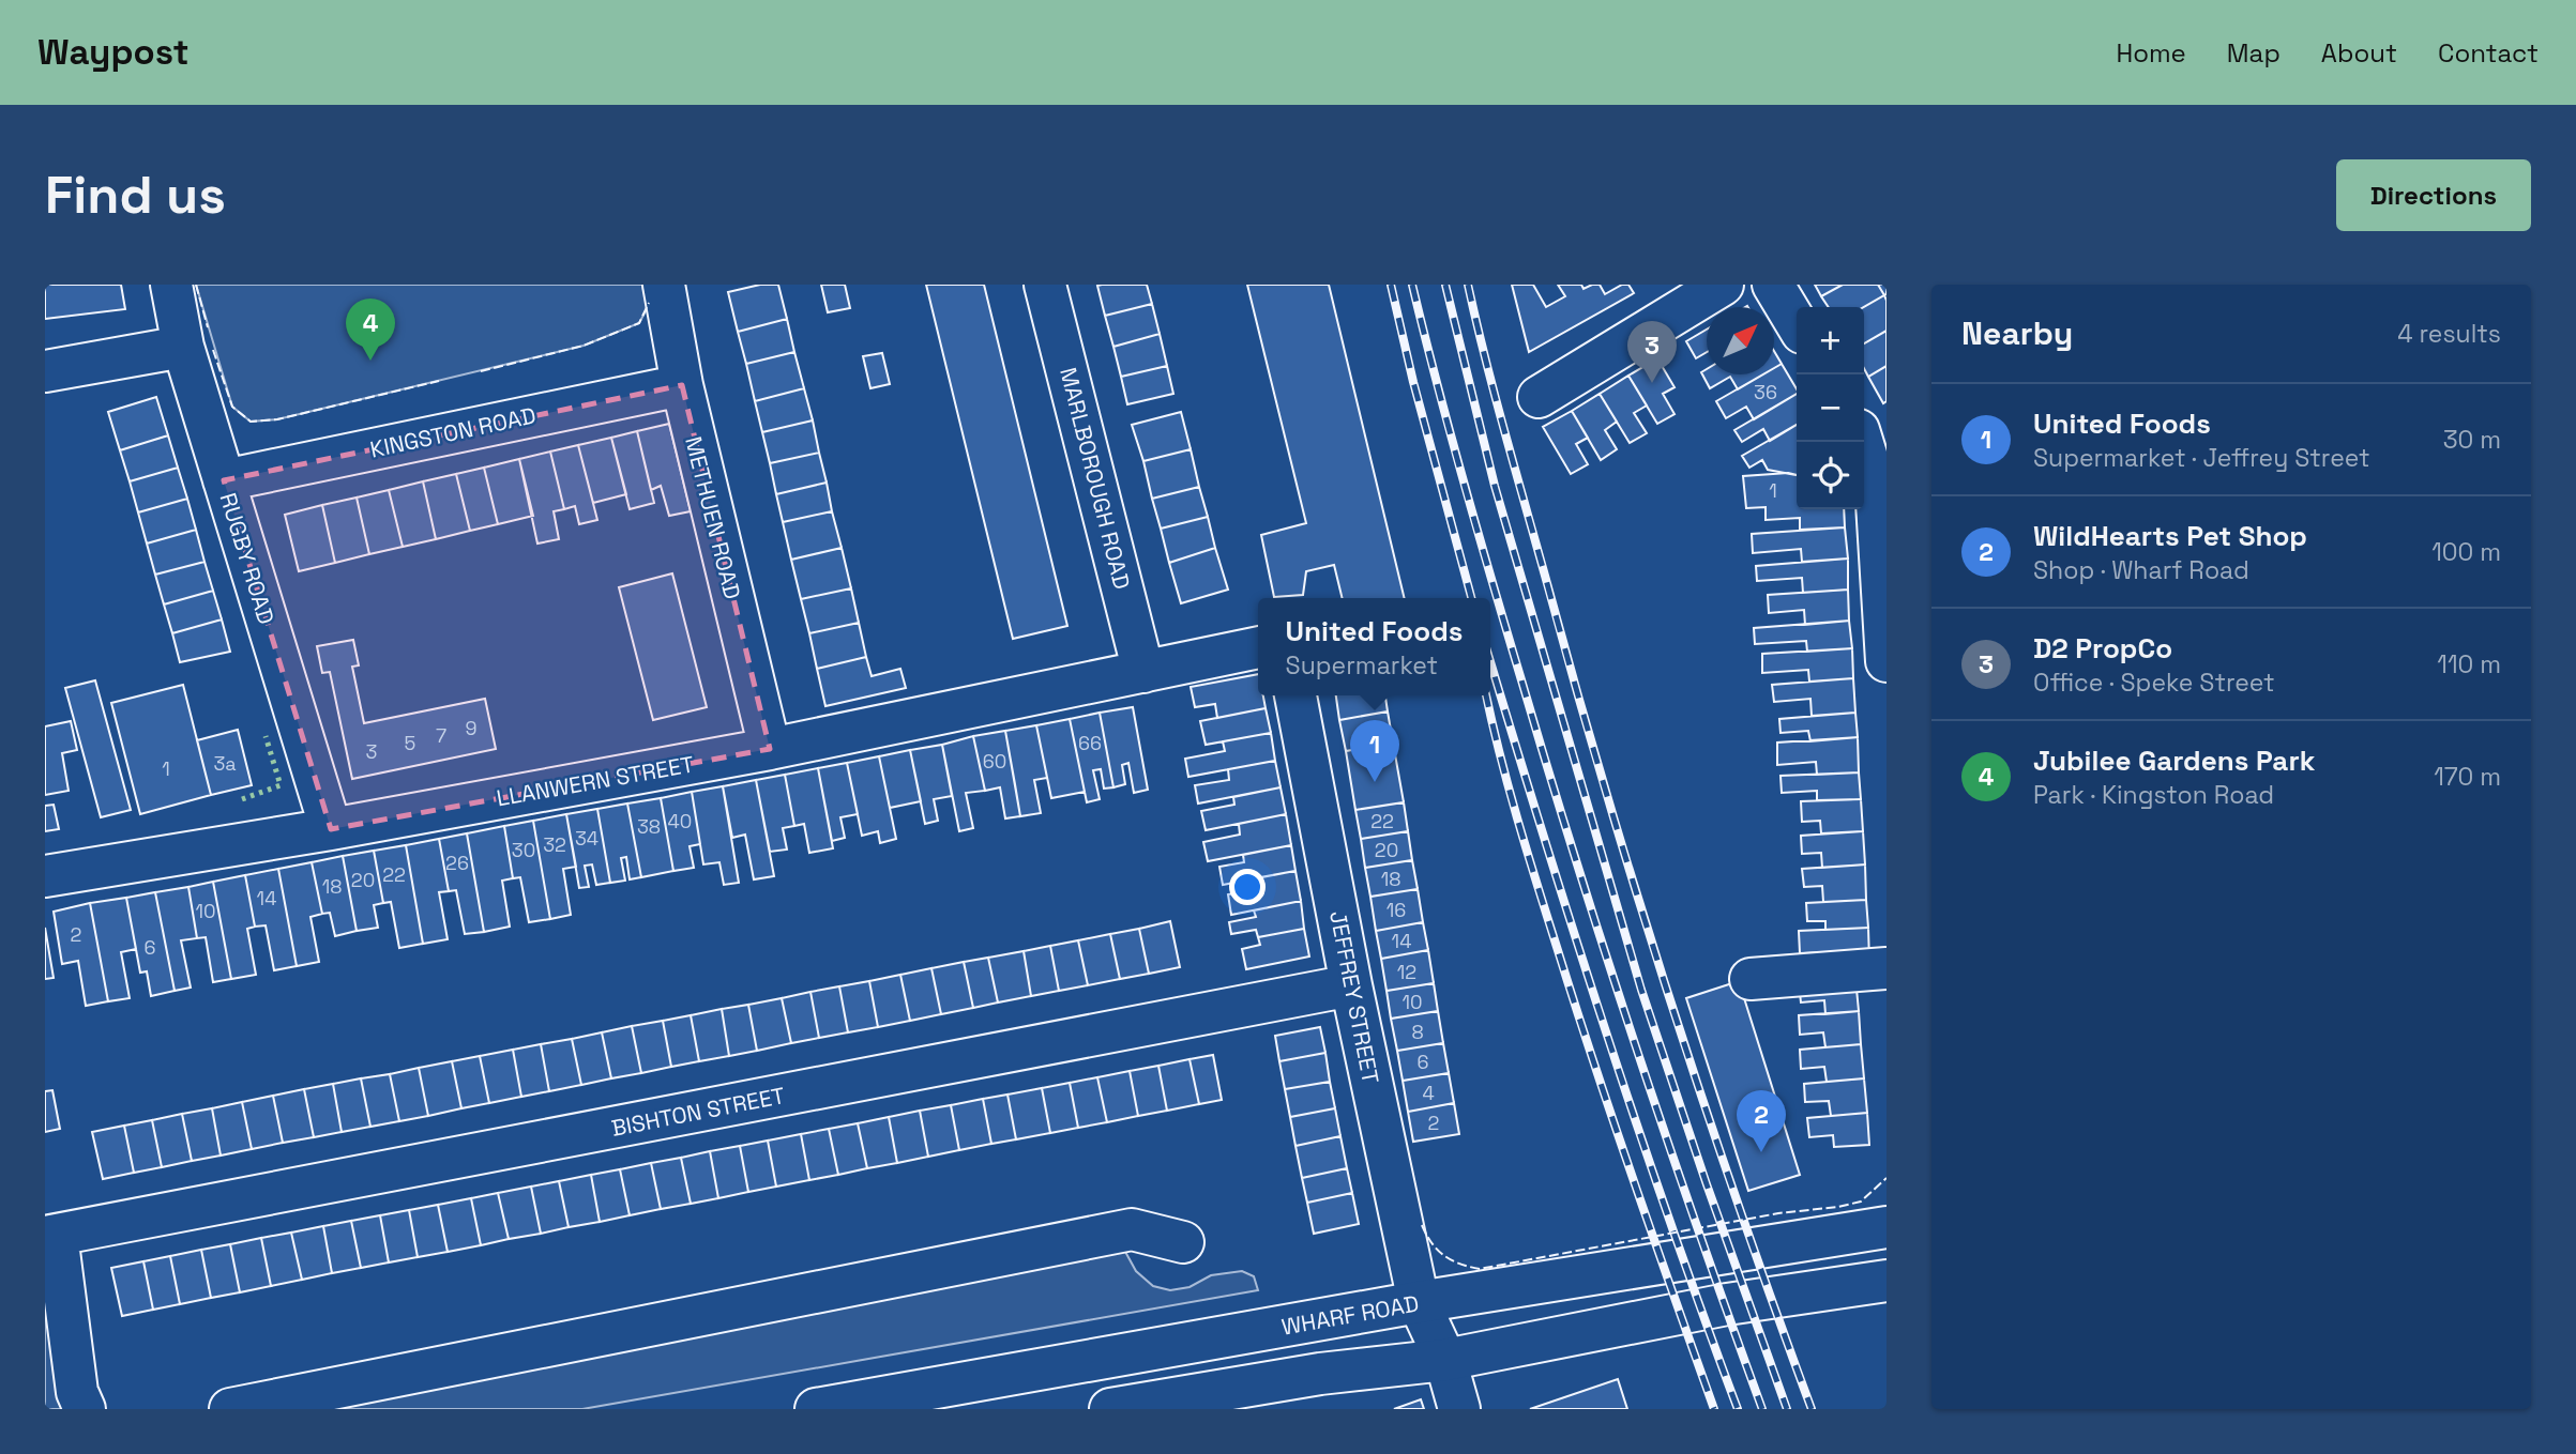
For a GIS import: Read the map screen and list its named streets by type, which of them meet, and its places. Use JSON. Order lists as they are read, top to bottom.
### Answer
{
  "streets": {
    "street": [
      "KINGSTON ROAD",
      "MARLBOROUGH ROAD",
      "METHUEN ROAD",
      "RUGBY ROAD",
      "LLANWERN STREET",
      "JEFFREY STREET",
      "BISHTON STREET",
      "WHARF ROAD"
    ]
  },
  "crossings": [
    ["KINGSTON ROAD", "METHUEN ROAD"],
    ["KINGSTON ROAD", "RUGBY ROAD"],
    ["MARLBOROUGH ROAD", "LLANWERN STREET"],
    ["METHUEN ROAD", "LLANWERN STREET"],
    ["RUGBY ROAD", "LLANWERN STREET"],
    ["JEFFREY STREET", "BISHTON STREET"],
    ["JEFFREY STREET", "WHARF ROAD"]
  ],
  "house_numbers": [
    "36",
    "1",
    "9",
    "7",
    "5",
    "66",
    "3",
    "60",
    "3a",
    "1",
    "40",
    "22",
    "38",
    "34",
    "32",
    "30",
    "20",
    "26",
    "22",
    "18",
    "20",
    "18",
    "14",
    "16",
    "10",
    "2",
    "14",
    "6",
    "12",
    "10",
    "8",
    "6",
    "4",
    "2"
  ],
  "north": "top right",
  "page": {
    "header": "Waypost",
    "nav": [
      "Home",
      "Map",
      "About",
      "Contact"
    ],
    "buttons": "Directions",
    "title": "Find us",
    "heading": ["Nearby", "4 results"],
    "pins": [
      "4",
      "3",
      "1",
      "2"
    ],
    "map_buttons": ["+", "−"],
    "list": [
      {
        "mark": "1",
        "name": "United Foods",
        "note": "Supermarket · Jeffrey Street",
        "value": "30 m"
      },
      {
        "mark": "2",
        "name": "WildHearts Pet Shop",
        "note": "Shop · Wharf Road",
        "value": "100 m"
      },
      {
        "mark": "3",
        "name": "D2 PropCo",
        "note": "Office · Speke Street",
        "value": "110 m"
      },
      {
        "mark": "4",
        "name": "Jubilee Gardens Park",
        "note": "Park · Kingston Road",
        "value": "170 m"
      }
    ],
    "popup": ["United Foods", "Supermarket"]
  }
}
